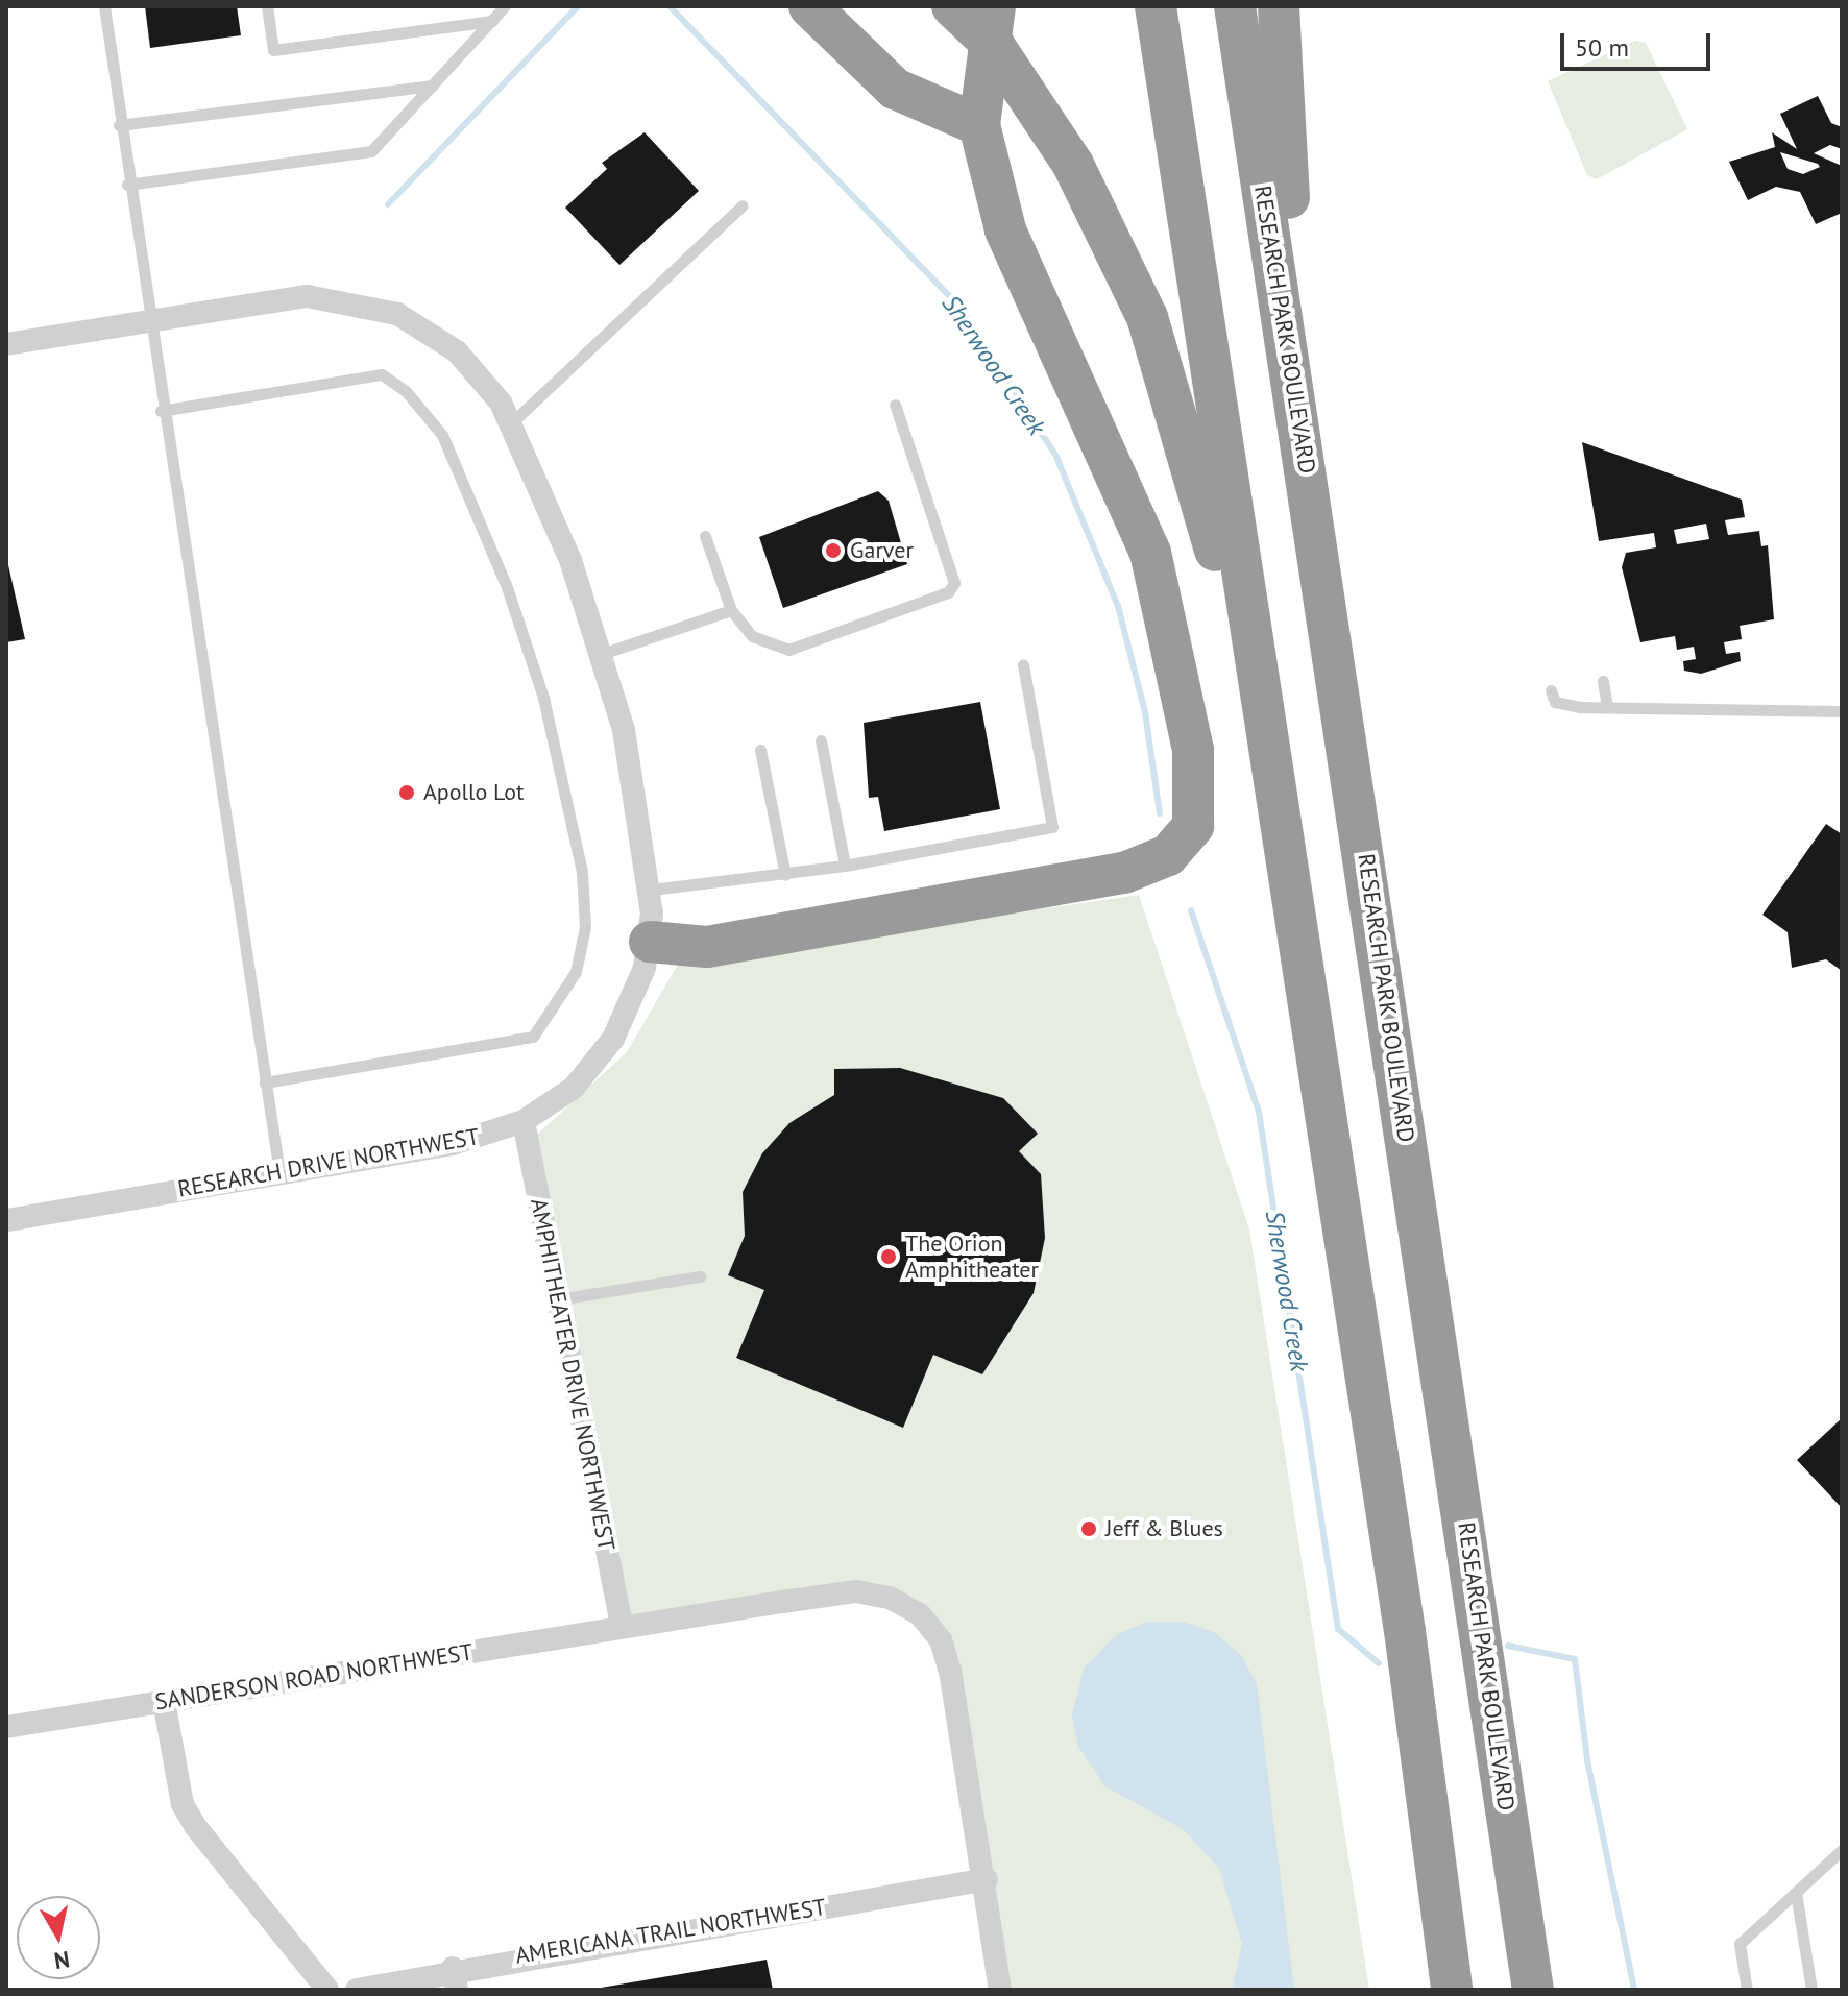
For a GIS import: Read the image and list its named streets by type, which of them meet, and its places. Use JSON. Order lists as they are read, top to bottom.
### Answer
{
  "streets": {
    "highway": ["RESEARCH PARK BOULEVARD"],
    "street": [
      "RESEARCH DRIVE NORTHWEST",
      "AMPHITHEATER DRIVE NORTHWEST",
      "SANDERSON ROAD NORTHWEST",
      "AMERICANA TRAIL NORTHWEST"
    ]
  },
  "crossings": [
    ["RESEARCH DRIVE NORTHWEST", "AMPHITHEATER DRIVE NORTHWEST"],
    ["AMPHITHEATER DRIVE NORTHWEST", "SANDERSON ROAD NORTHWEST"],
    ["SANDERSON ROAD NORTHWEST", "AMERICANA TRAIL NORTHWEST"]
  ],
  "water": ["Sherwood Creek"],
  "places": [
    "Garver",
    "Apollo Lot",
    "The Orion Amphitheater",
    "Jeff & Blues"
  ],
  "scale_bar": "50 m",
  "north": "bottom"
}
